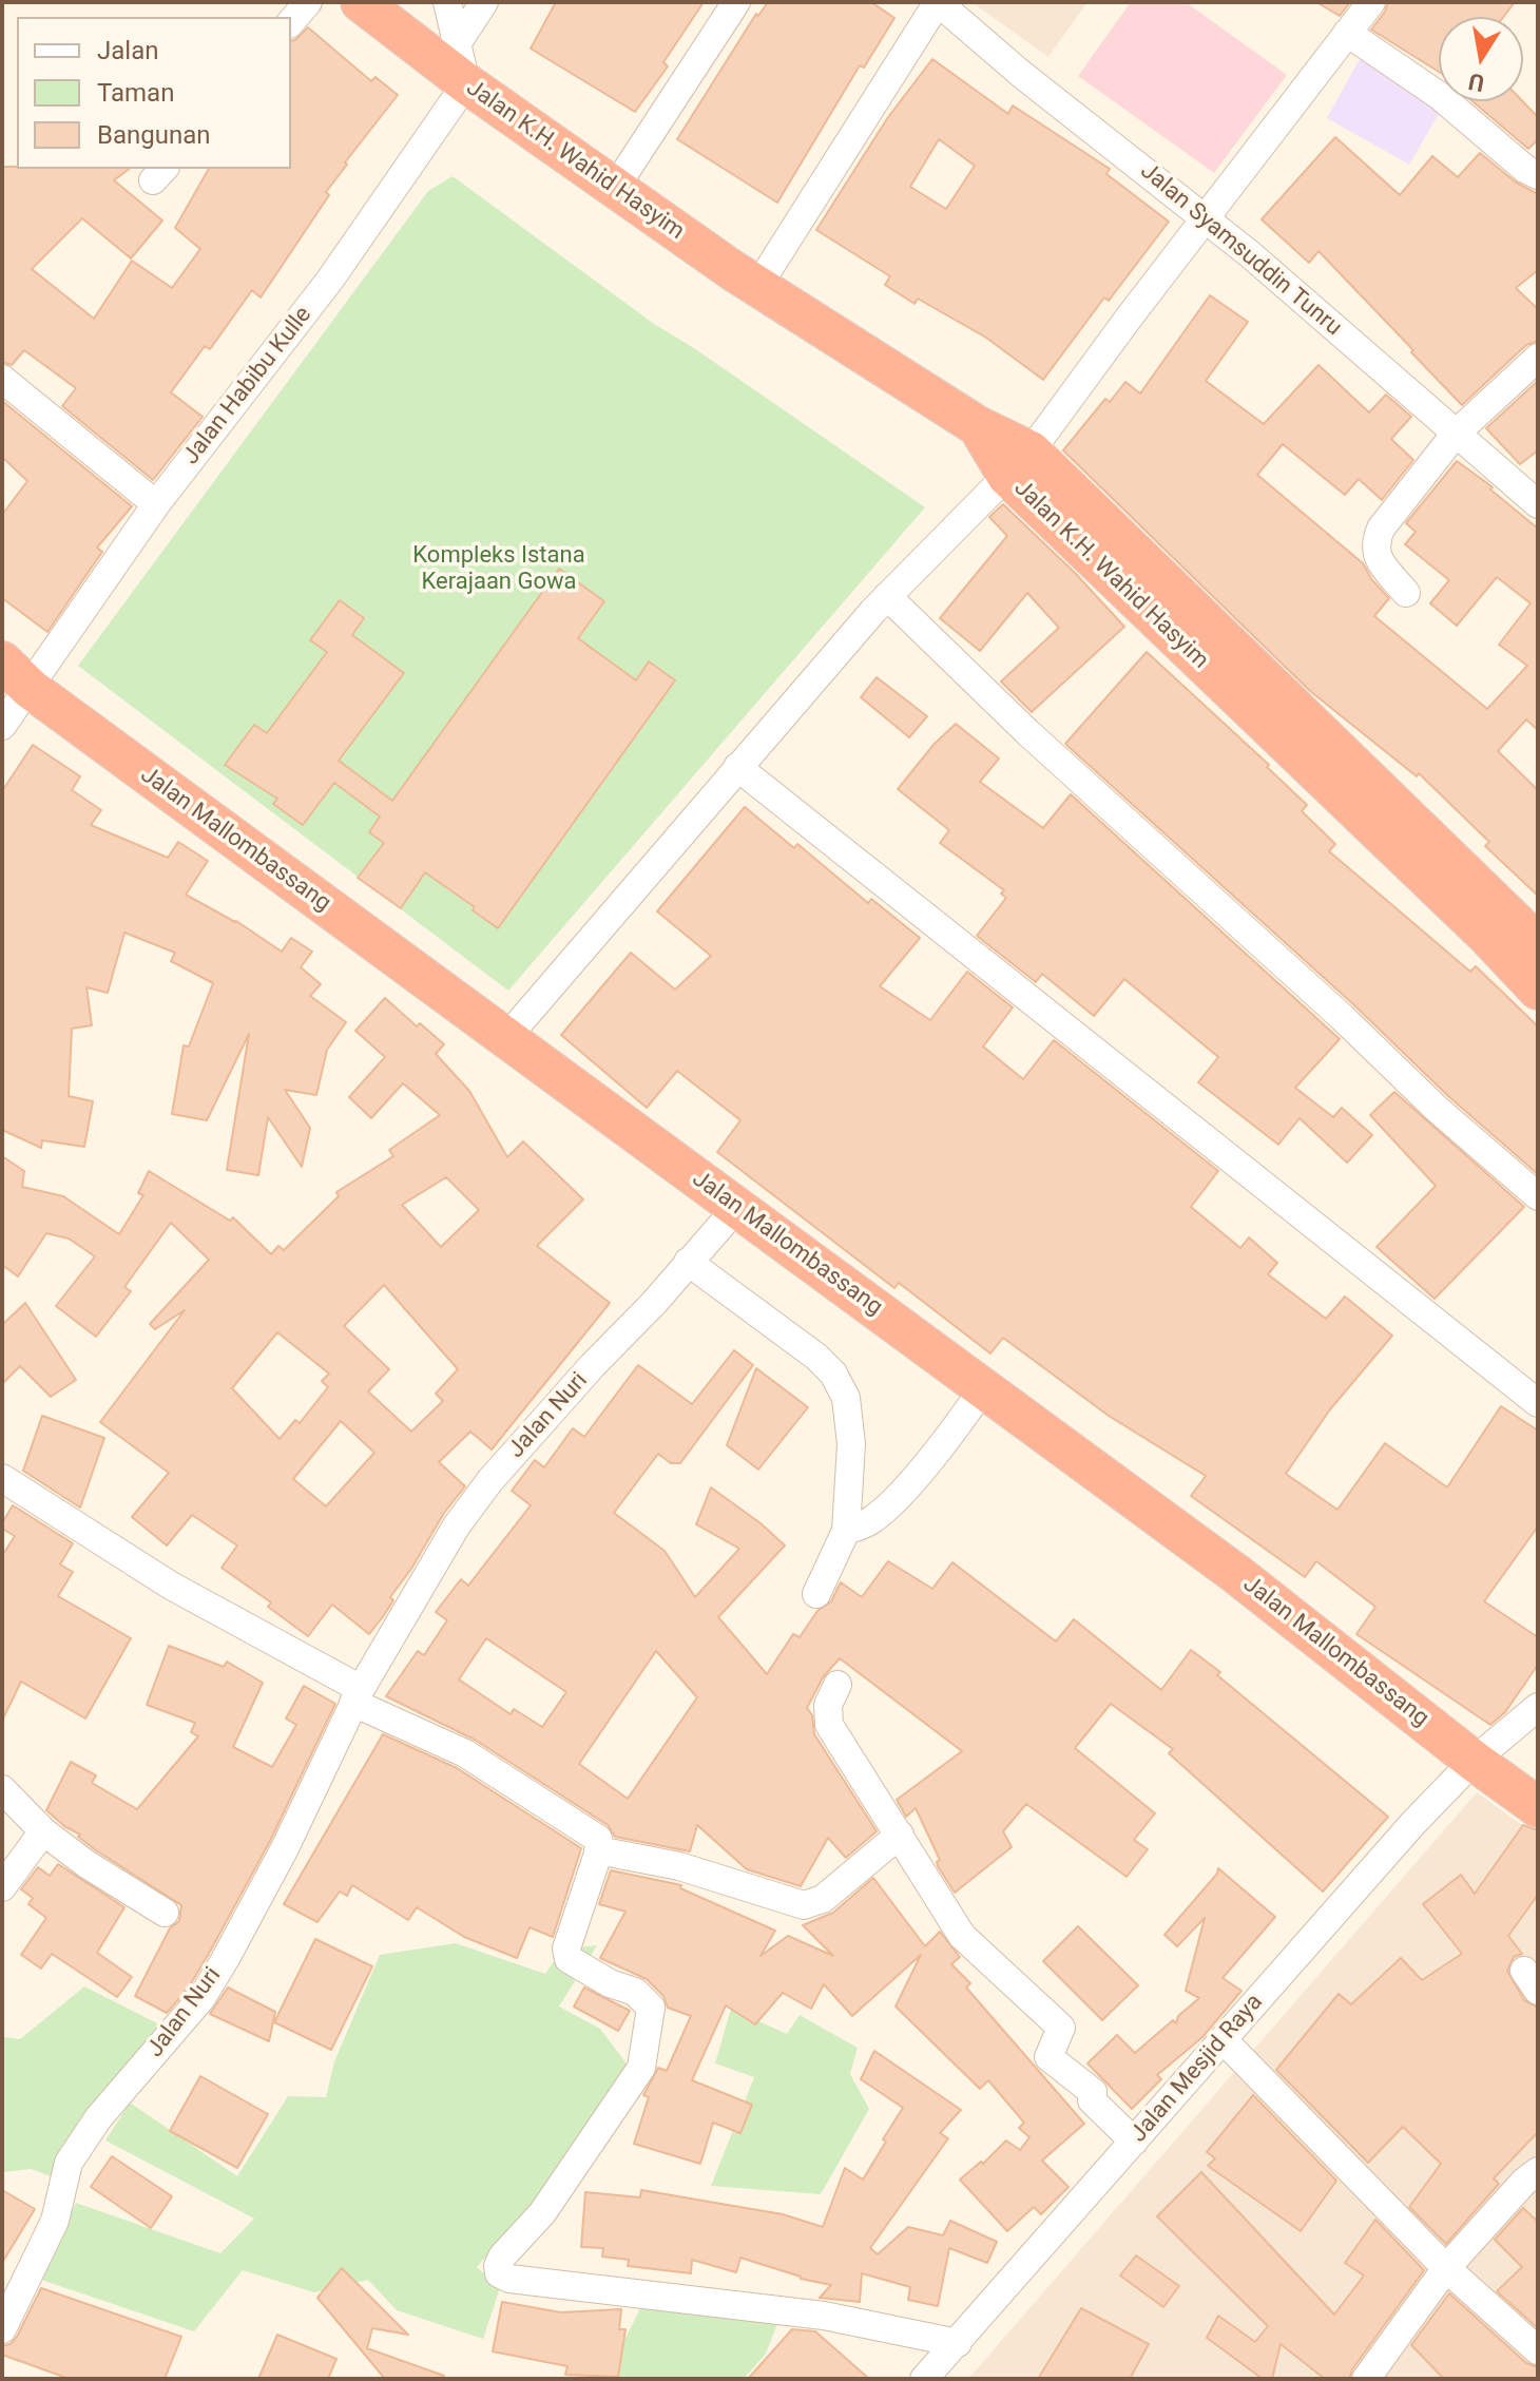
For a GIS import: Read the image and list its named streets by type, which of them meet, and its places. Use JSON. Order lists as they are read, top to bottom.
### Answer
{
  "streets": {
    "highway": ["Jalan K.H. Wahid Hasyim", "Jalan Mallombassang"],
    "street": [
      "Jalan Syamsuddin Tunru",
      "Jalan Habibu Kulle",
      "Jalan Nuri",
      "Jalan Mesjid Raya"
    ]
  },
  "crossings": [
    ["Jalan K.H. Wahid Hasyim", "Jalan Habibu Kulle"],
    ["Jalan Habibu Kulle", "Jalan Mallombassang"],
    ["Jalan Mallombassang", "Jalan Nuri"],
    ["Jalan Mallombassang", "Jalan Mesjid Raya"]
  ],
  "parks": ["Kompleks Istana Kerajaan Gowa"],
  "legend": ["Jalan", "Taman", "Bangunan"],
  "north": "bottom"
}
